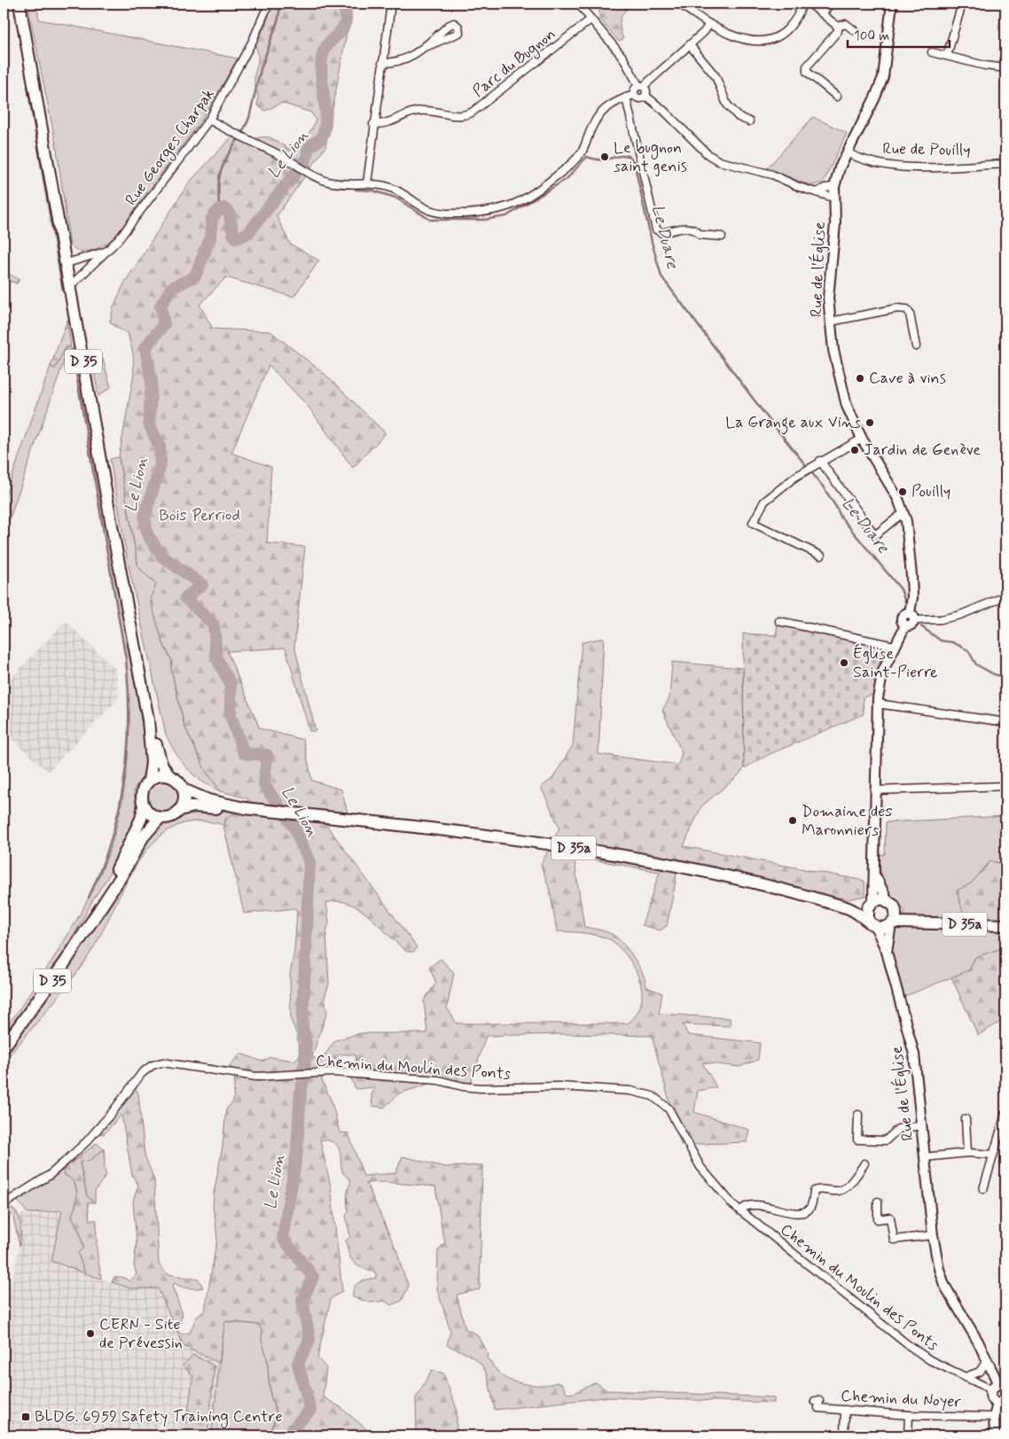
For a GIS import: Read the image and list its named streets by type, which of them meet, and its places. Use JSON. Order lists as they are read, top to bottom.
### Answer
{
  "streets": {
    "main road": ["D 35", "D 35a"],
    "street": [
      "Parc du Bugnon",
      "Rue Georges Charpak",
      "Rue de Pouilly",
      "Rue de l'Église",
      "Chemin du Moulin des Ponts",
      "Chemin du Noyer"
    ]
  },
  "crossings": [
    ["Rue Georges Charpak", "D 35"],
    ["Rue de Pouilly", "Rue de l'Église"],
    ["Rue de l'Église", "D 35a"],
    ["Rue de l'Église", "Chemin du Moulin des Ponts"],
    ["D 35", "D 35a"]
  ],
  "water": ["Le Lion", "Le Duare"],
  "parks": ["Bois Perriod"],
  "places": {
    "other": [
      "Le bugnon saint genis",
      "Cave à vins",
      "La Grange aux Vins",
      "Jardin de Genève",
      "Pouilly",
      "Église Saint-Pierre",
      "Domaine des Maronniers",
      "CERN - Site de Prévessin"
    ],
    "transit": ["BLDG. 6959 Safety Training Centre"]
  },
  "scale_bar": "100 m"
}
